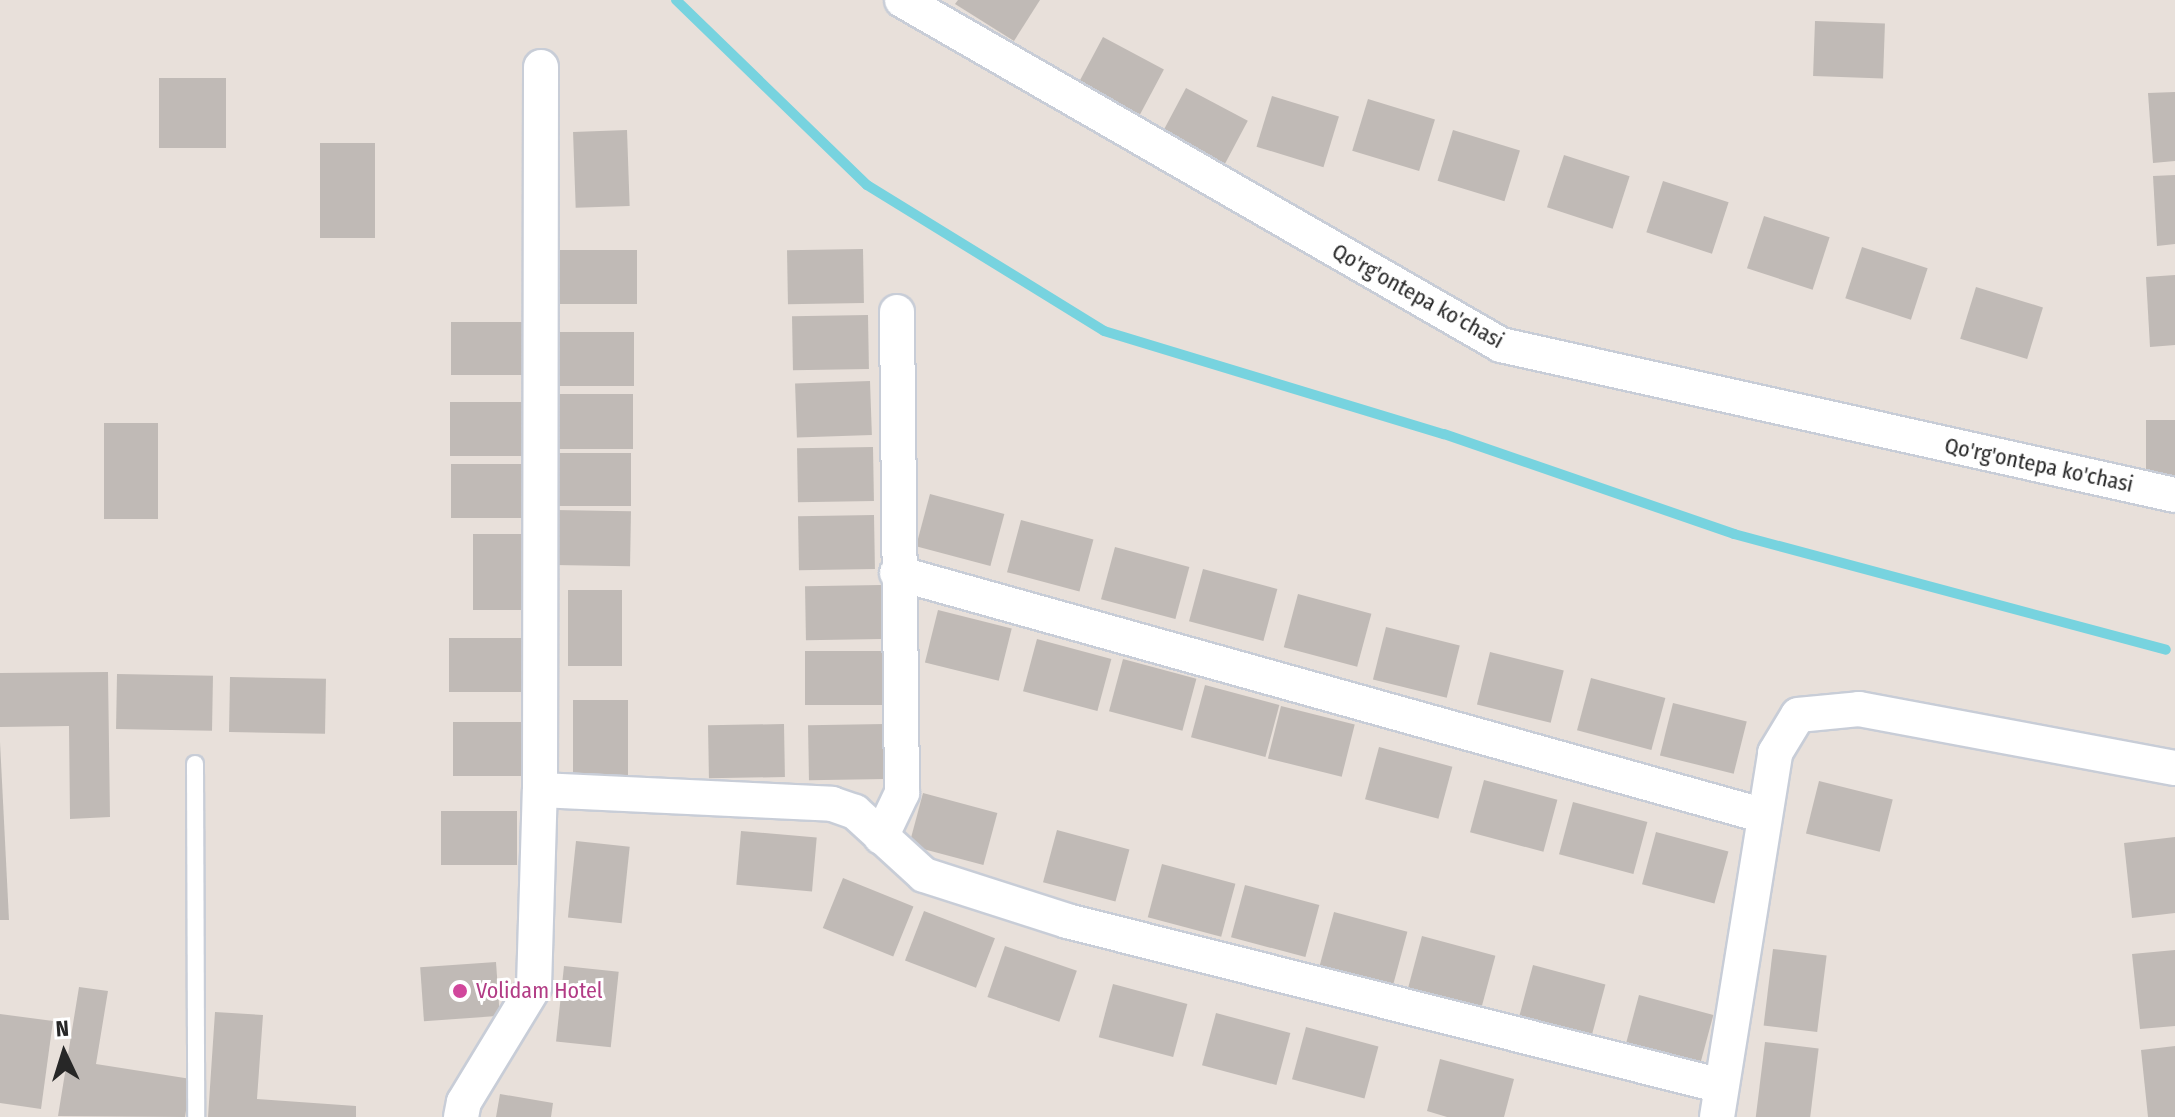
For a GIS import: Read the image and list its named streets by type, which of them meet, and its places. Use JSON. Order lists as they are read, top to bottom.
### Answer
{
  "streets": {
    "street": ["Qo'rg'ontepa ko'chasi"]
  },
  "places": ["Volidam Hotel"],
  "north": "top"
}
